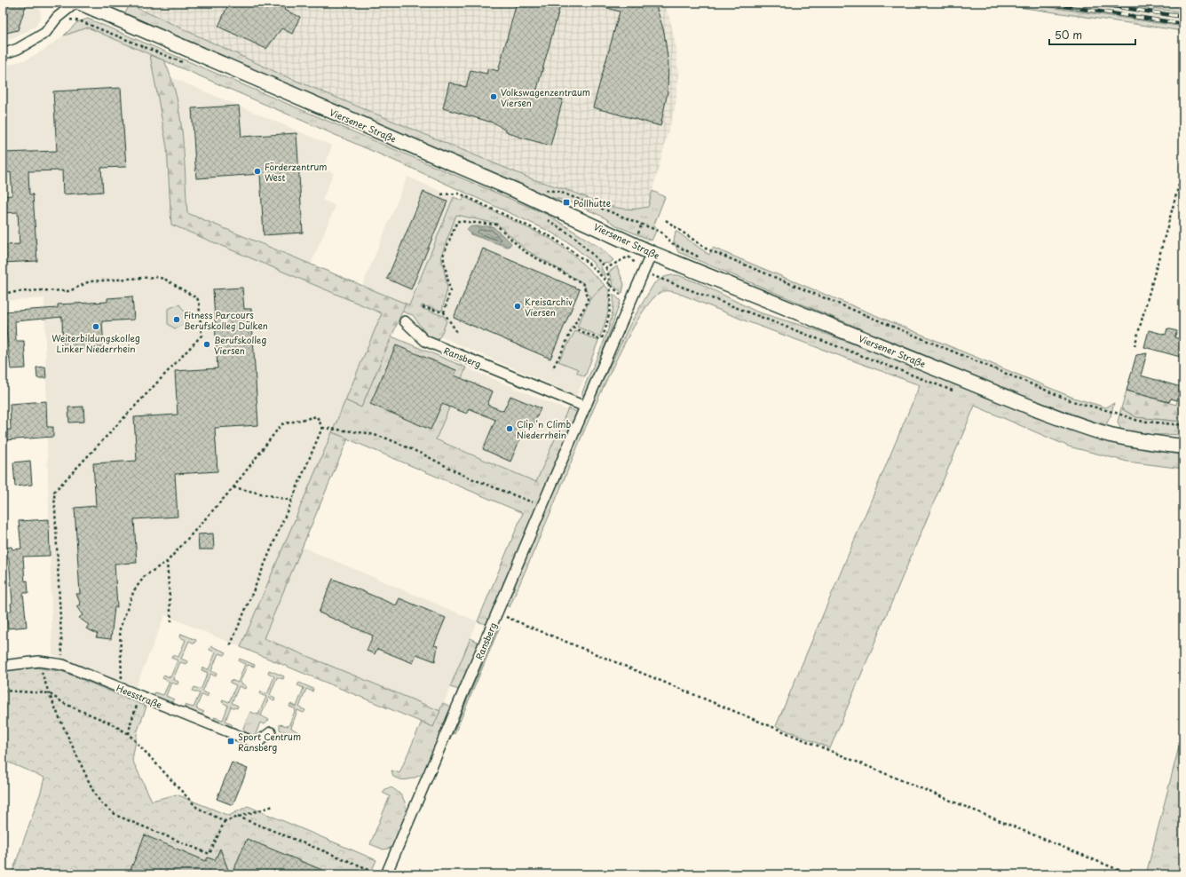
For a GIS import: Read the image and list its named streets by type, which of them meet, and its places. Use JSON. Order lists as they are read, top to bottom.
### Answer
{
  "streets": {
    "main road": ["Viersener Straße"],
    "street": ["Ransberg", "Heesstraße"]
  },
  "crossings": [
    ["Viersener Straße", "Ransberg"]
  ],
  "places": {
    "other": [
      "Volkswagenzentraum Viersen",
      "Förderzentrum West",
      "Kreisarchiv Viersen",
      "Fitness Parcours Berufskolleg Dülken",
      "Weiterbildungskolleg Linker Niederrhein",
      "Berufskolleg Viersen",
      "Clip 'n Climb Niederrhein"
    ],
    "transit": ["Pollhütte", "Sport Centrum Ransberg"]
  },
  "scale_bar": "50 m"
}
